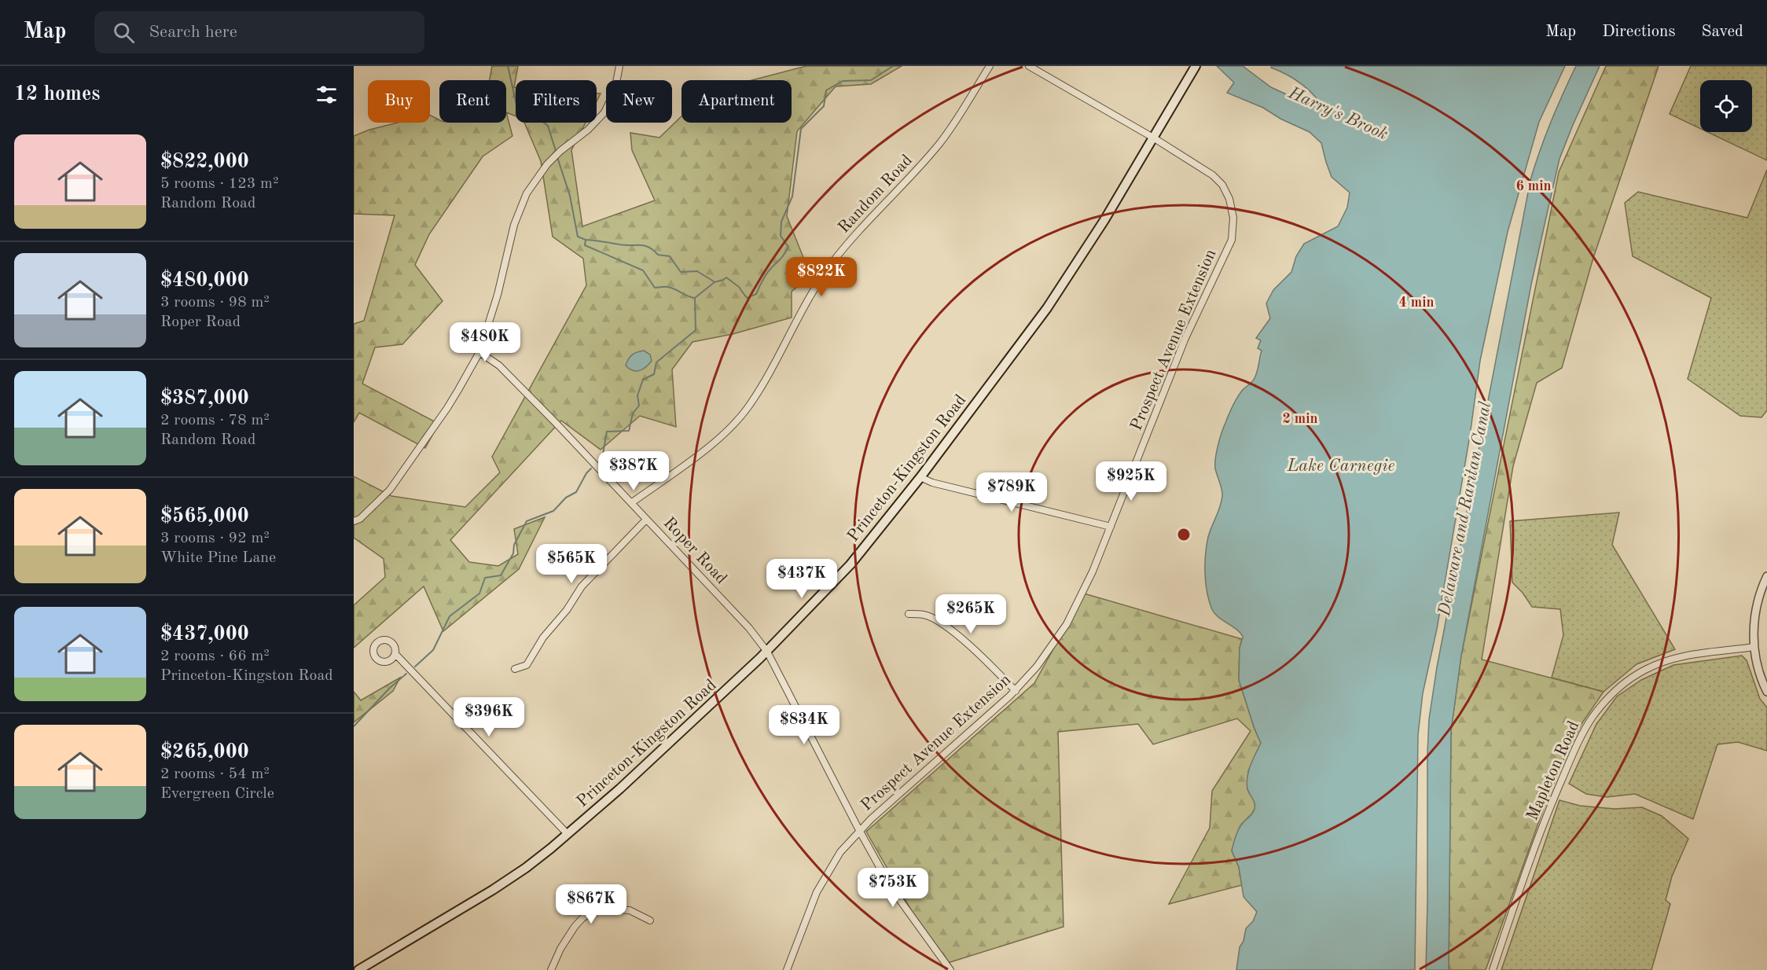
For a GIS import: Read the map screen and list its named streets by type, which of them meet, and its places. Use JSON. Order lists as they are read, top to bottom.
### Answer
{
  "streets": {
    "main road": ["Princeton-Kingston Road"],
    "street": [
      "Random Road",
      "Prospect Avenue Extension",
      "Roper Road",
      "Mapleton Road"
    ]
  },
  "crossings": [
    ["Random Road", "Roper Road"],
    ["Prospect Avenue Extension", "Princeton-Kingston Road"],
    ["Prospect Avenue Extension", "Roper Road"],
    ["Princeton-Kingston Road", "Roper Road"]
  ],
  "water": ["Harry's Brook", "Lake Carnegie", "Delaware and Raritan Canal"],
  "page": {
    "header": "Map",
    "search": "Search here",
    "nav": ["Map", "Directions", "Saved"],
    "heading": "12 homes",
    "chip": [
      "Buy",
      "Rent",
      "Filters",
      "New",
      "Apartment"
    ],
    "list": [
      {
        "name": "$822,000",
        "note": "5 rooms · 123 m² · Random Road"
      },
      {
        "name": "$480,000",
        "note": "3 rooms · 98 m² · Roper Road"
      },
      {
        "name": "$387,000",
        "note": "2 rooms · 78 m² · Random Road"
      },
      {
        "name": "$565,000",
        "note": "3 rooms · 92 m² · White Pine Lane"
      },
      {
        "name": "$437,000",
        "note": "2 rooms · 66 m² · Princeton-Kingston Road"
      },
      {
        "name": "$265,000",
        "note": "2 rooms · 54 m² · Evergreen Circle"
      }
    ],
    "price": [
      "$822K",
      "$480K",
      "$387K",
      "$925K",
      "$789K",
      "$565K",
      "$437K",
      "$265K",
      "$396K",
      "$834K",
      "$753K",
      "$867K"
    ]
  },
  "rings": ["6 min", "4 min", "2 min"]
}
